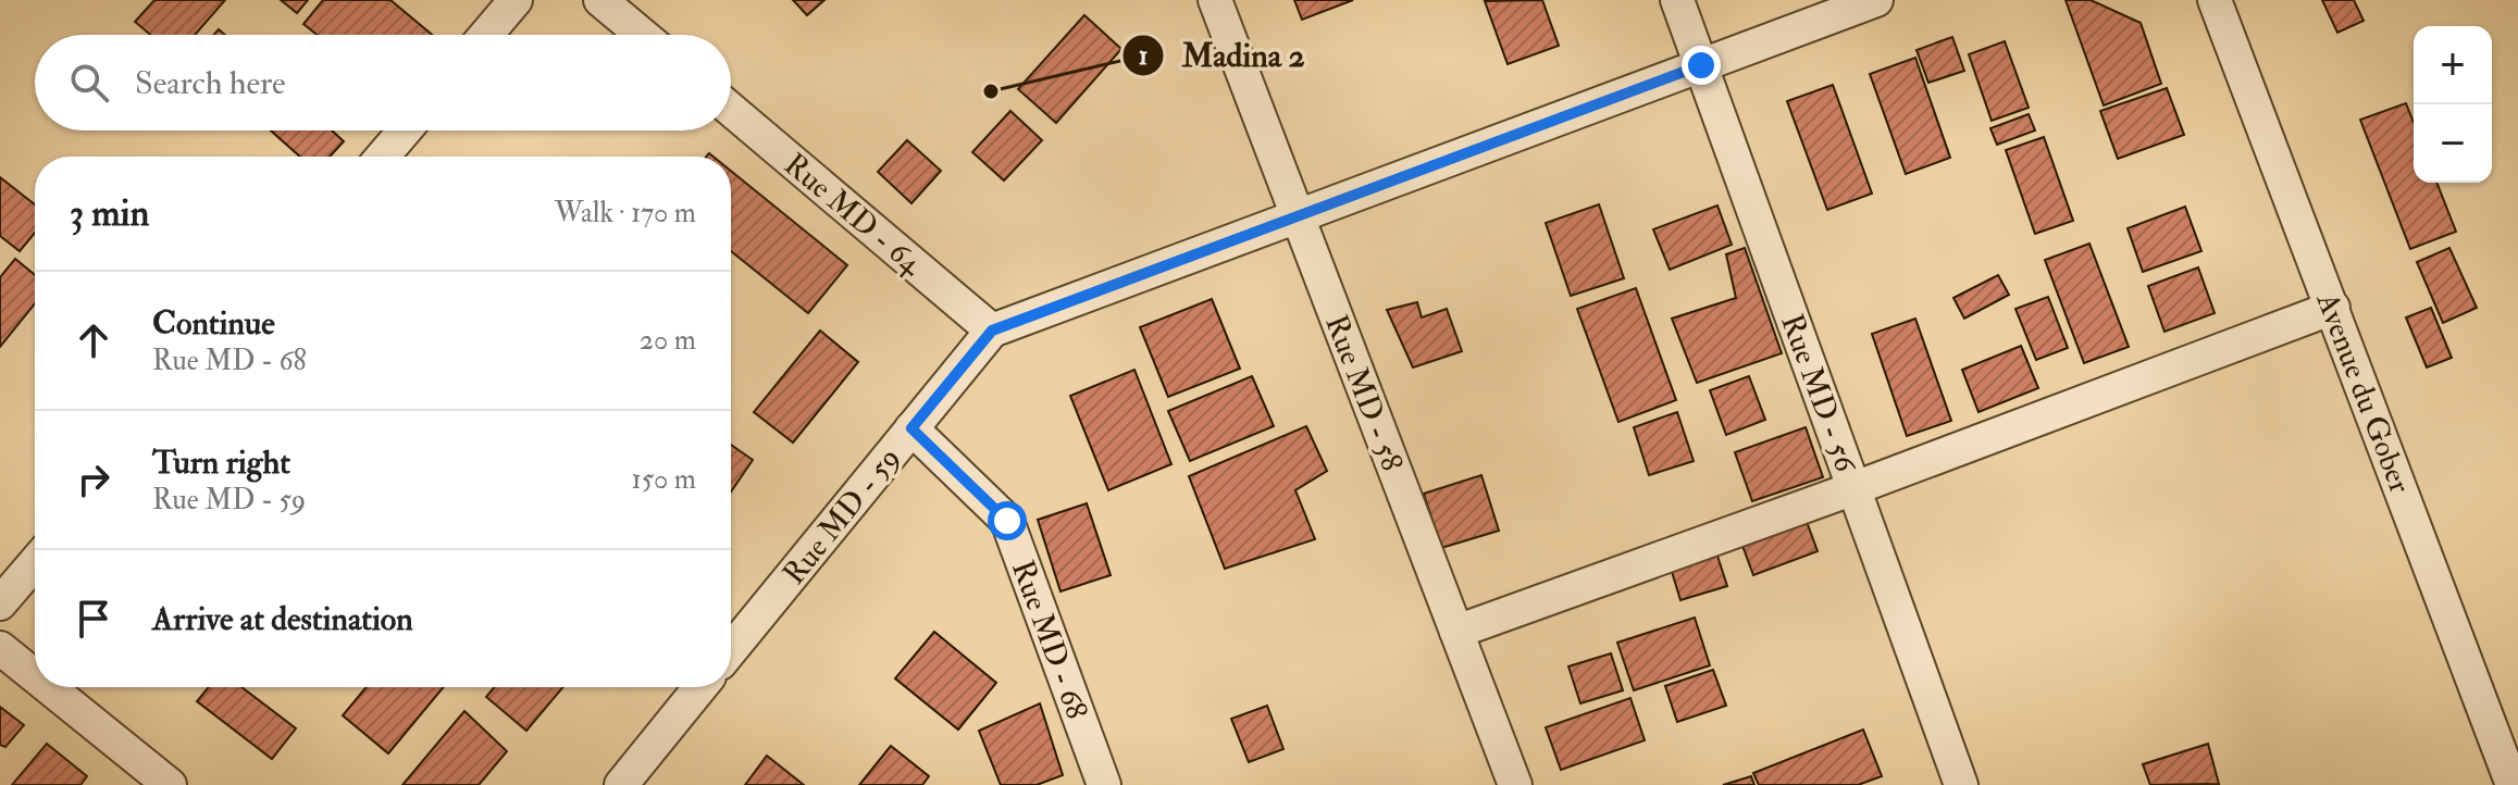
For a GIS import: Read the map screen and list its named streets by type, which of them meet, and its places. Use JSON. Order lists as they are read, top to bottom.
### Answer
{
  "streets": {
    "street": [
      "Rue MD - 64",
      "Rue MD - 58",
      "Rue MD - 56",
      "Avenue du Gober",
      "Rue MD - 59",
      "Rue MD - 68"
    ]
  },
  "crossings": [
    ["Rue MD - 64", "Rue MD - 59"],
    ["Rue MD - 58", "Rue MD - 59"],
    ["Rue MD - 56", "Rue MD - 59"],
    ["Rue MD - 59", "Rue MD - 68"]
  ],
  "places": ["Madina 2"],
  "page": {
    "map_buttons": ["+", "−"],
    "search": "Search here",
    "heading": ["3 min", "Walk · 170 m"],
    "list": [
      ["Continue", "Rue MD - 68", "20 m"],
      ["Turn right", "Rue MD - 59", "150 m"],
      "Arrive at destination"
    ]
  }
}
